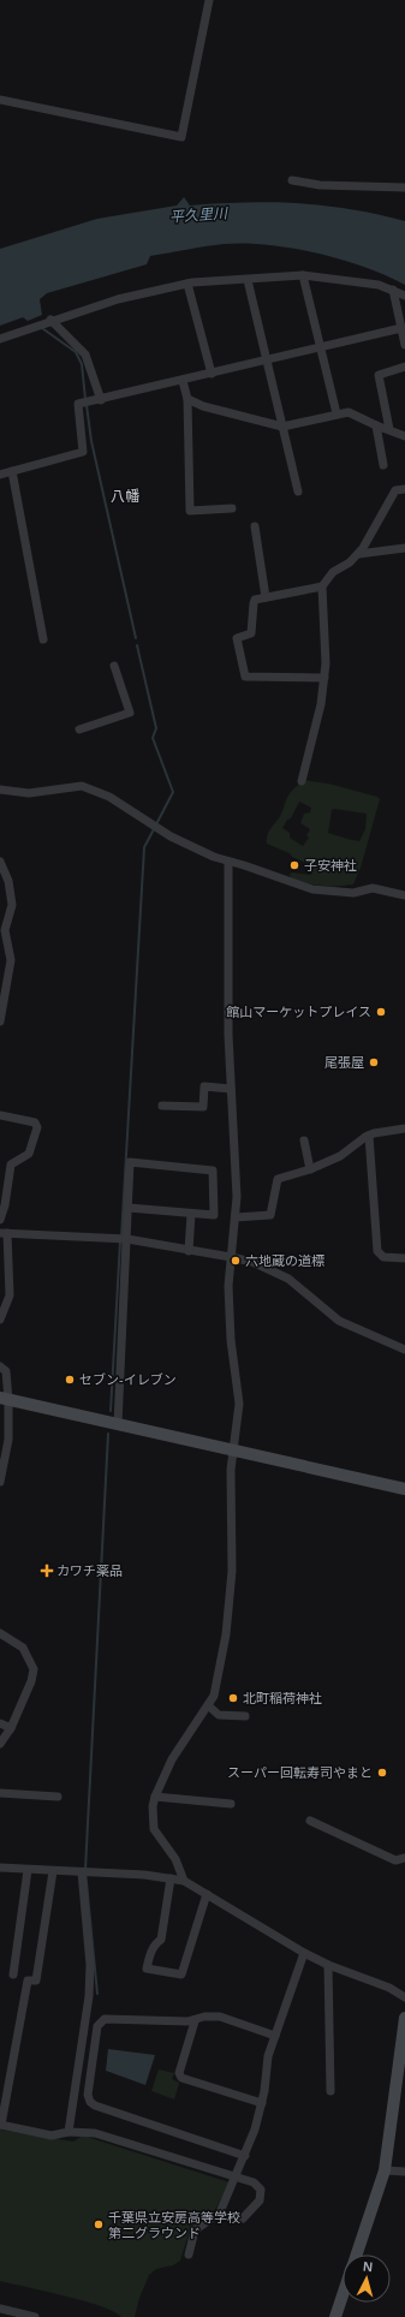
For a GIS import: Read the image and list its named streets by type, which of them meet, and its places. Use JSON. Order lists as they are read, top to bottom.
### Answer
{
  "districts": ["八幡"],
  "water": ["平久里川"],
  "places": {
    "other": [
      "子安神社",
      "館山マーケットプレイス",
      "尾張屋",
      "六地蔵の道標",
      "セブン-イレブン",
      "北町稲荷神社",
      "スーパー回転寿司やまと",
      "千葉県立安房高等学校 第二グラウンド"
    ],
    "health": ["カワチ薬品"]
  },
  "north": "top"
}
